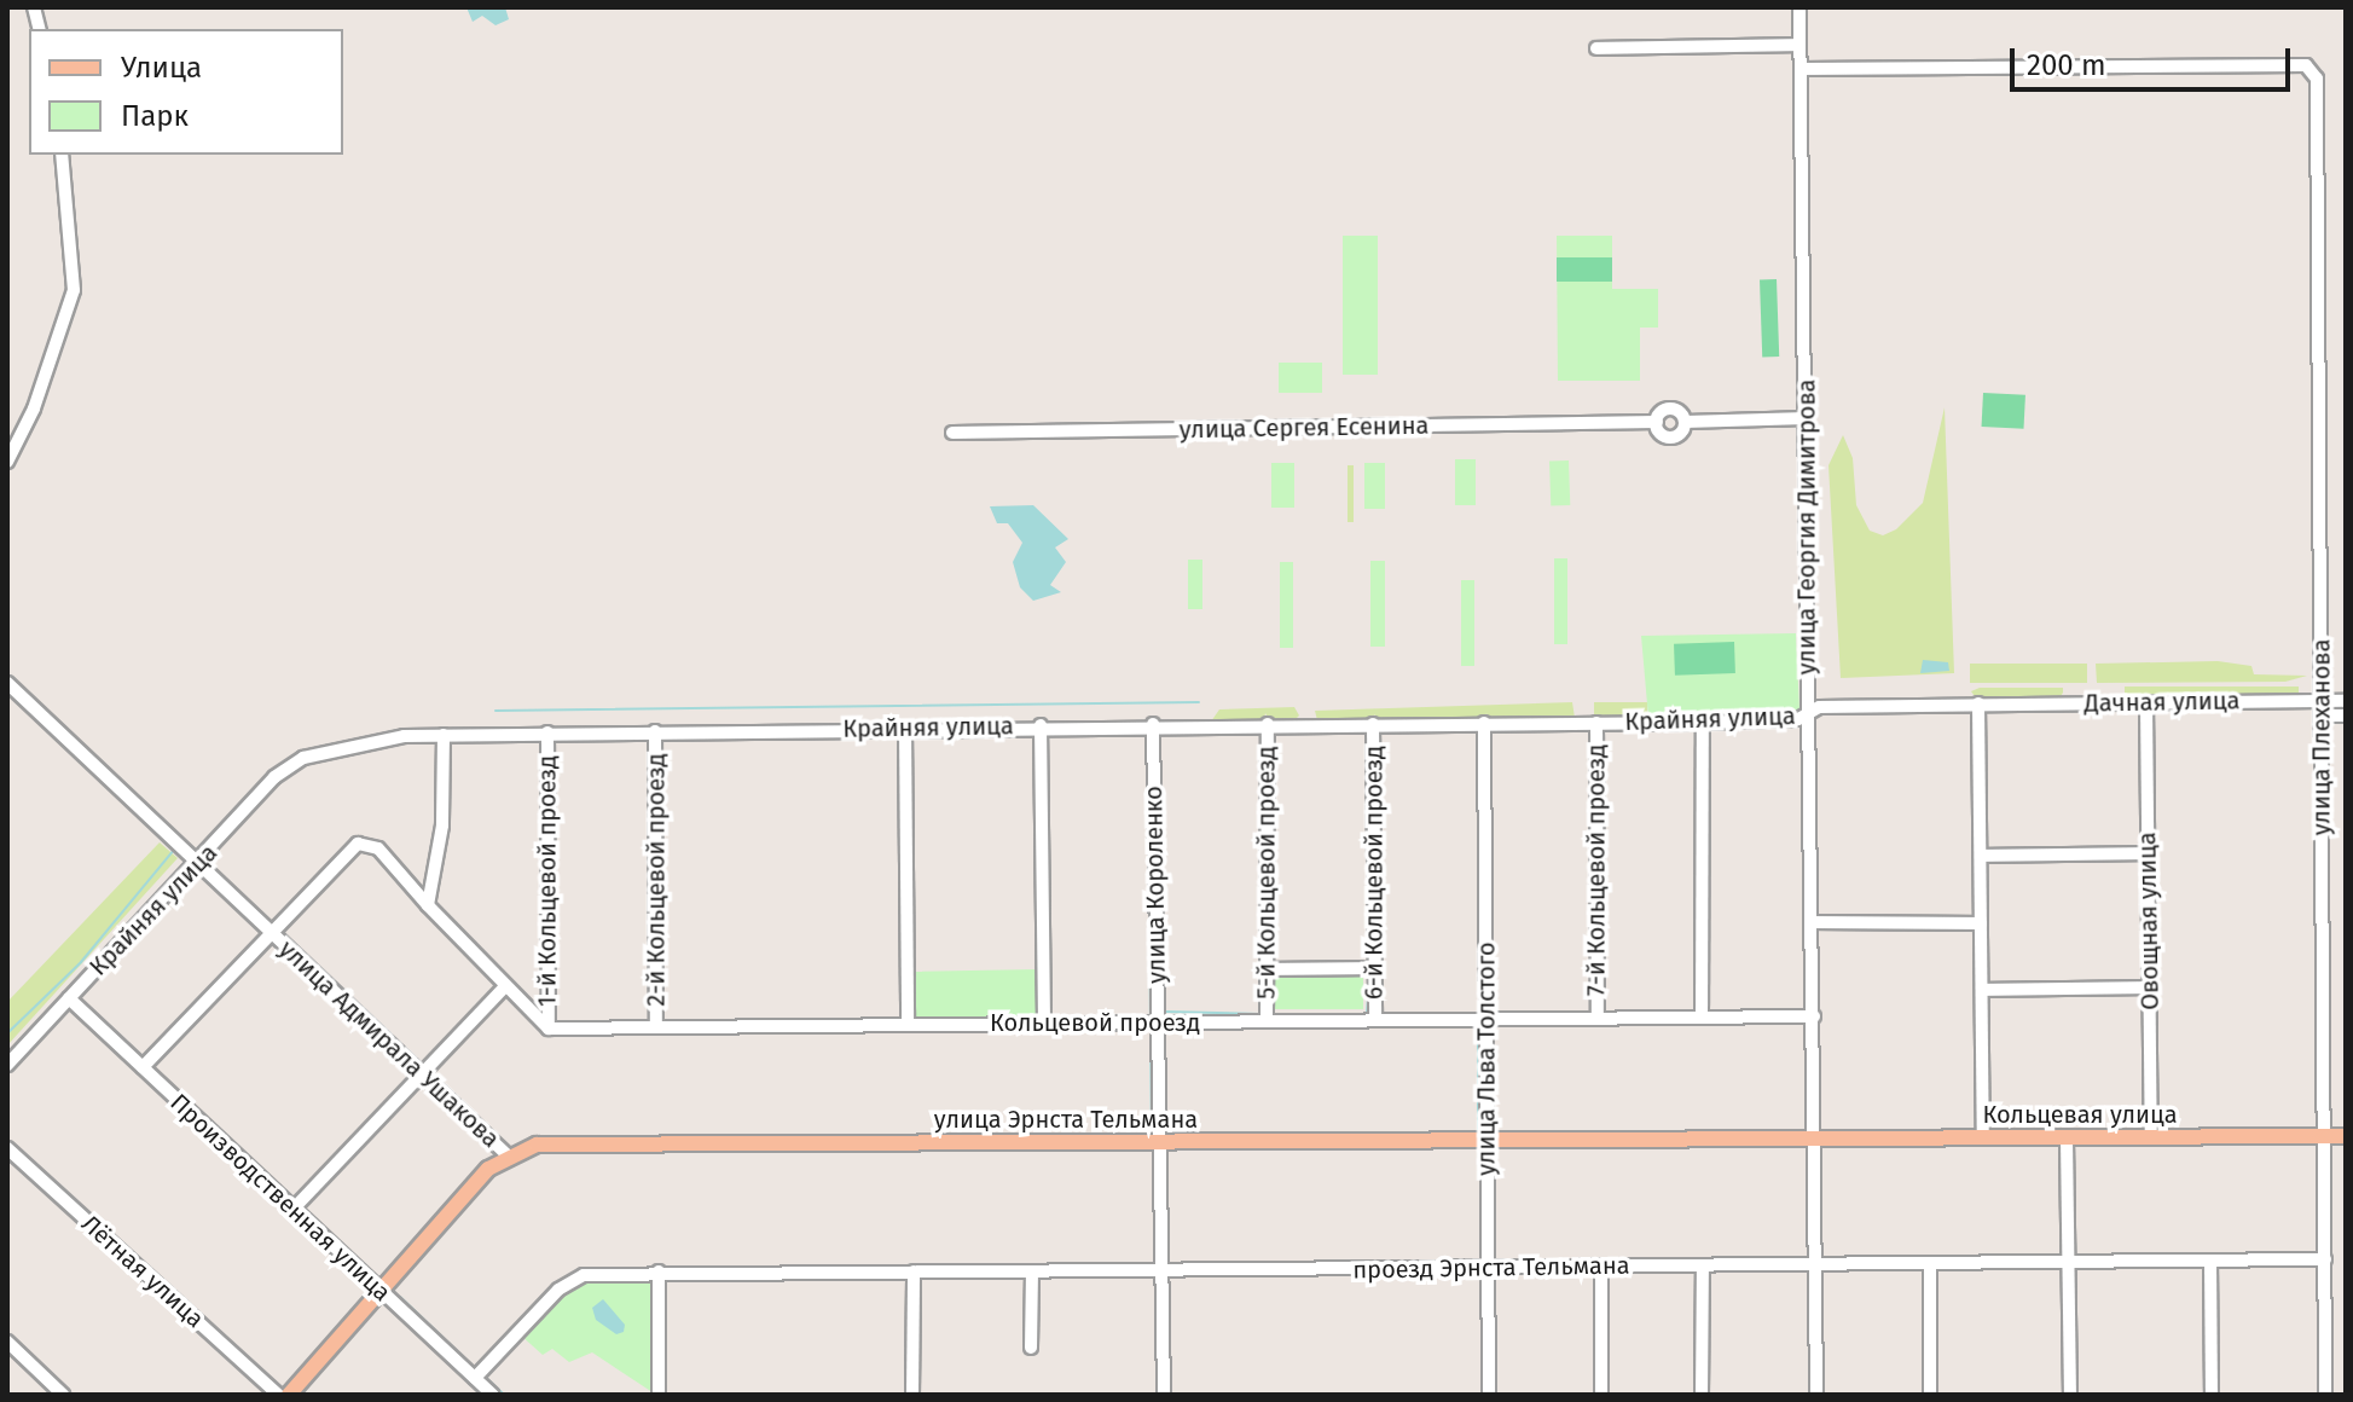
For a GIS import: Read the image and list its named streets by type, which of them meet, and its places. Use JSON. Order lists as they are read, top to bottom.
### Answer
{
  "streets": {
    "main road": ["Кольцевая улица", "улица Эрнста Тельмана"],
    "street": [
      "улица Сергея Есенина",
      "улица Георгия Димитрова",
      "Дачная улица",
      "Крайняя улица",
      "улица Плеханова",
      "7-й Кольцевой проезд",
      "5-й Кольцевой проезд",
      "6-й Кольцевой проезд",
      "2-й Кольцевой проезд",
      "1-й Кольцевой проезд",
      "улица Короленко",
      "Овощная улица",
      "Кольцевой проезд",
      "улица Адмирала Ушакова",
      "улица Льва Толстого",
      "Производственная улица",
      "проезд Эрнста Тельмана",
      "Лётная улица"
    ]
  },
  "crossings": [
    ["улица Сергея Есенина", "улица Георгия Димитрова"],
    ["улица Георгия Димитрова", "Крайняя улица"],
    ["улица Георгия Димитрова", "улица Плеханова"],
    ["улица Георгия Димитрова", "Кольцевой проезд"],
    ["улица Георгия Димитрова", "Кольцевая улица"],
    ["улица Георгия Димитрова", "улица Эрнста Тельмана"],
    ["улица Георгия Димитрова", "проезд Эрнста Тельмана"],
    ["Дачная улица", "Крайняя улица"],
    ["Дачная улица", "улица Плеханова"],
    ["Дачная улица", "Овощная улица"],
    ["Крайняя улица", "7-й Кольцевой проезд"],
    ["Крайняя улица", "5-й Кольцевой проезд"],
    ["Крайняя улица", "6-й Кольцевой проезд"],
    ["Крайняя улица", "2-й Кольцевой проезд"],
    ["Крайняя улица", "1-й Кольцевой проезд"],
    ["Крайняя улица", "улица Короленко"],
    ["Крайняя улица", "улица Адмирала Ушакова"],
    ["Крайняя улица", "улица Льва Толстого"],
    ["Крайняя улица", "Производственная улица"],
    ["улица Плеханова", "Кольцевая улица"],
    ["улица Плеханова", "проезд Эрнста Тельмана"],
    ["7-й Кольцевой проезд", "Кольцевой проезд"],
    ["5-й Кольцевой проезд", "Кольцевой проезд"],
    ["6-й Кольцевой проезд", "Кольцевой проезд"],
    ["2-й Кольцевой проезд", "Кольцевой проезд"],
    ["1-й Кольцевой проезд", "Кольцевой проезд"],
    ["улица Короленко", "Кольцевой проезд"],
    ["улица Короленко", "улица Эрнста Тельмана"],
    ["улица Короленко", "проезд Эрнста Тельмана"],
    ["Овощная улица", "Кольцевая улица"],
    ["Кольцевой проезд", "улица Льва Толстого"],
    ["улица Адмирала Ушакова", "улица Эрнста Тельмана"],
    ["улица Адмирала Ушакова", "Производственная улица"],
    ["улица Льва Толстого", "улица Эрнста Тельмана"],
    ["улица Льва Толстого", "проезд Эрнста Тельмана"],
    ["Кольцевая улица", "улица Эрнста Тельмана"],
    ["Производственная улица", "проезд Эрнста Тельмана"]
  ],
  "legend": ["Улица", "Парк"],
  "scale_bar": "200 m"
}
